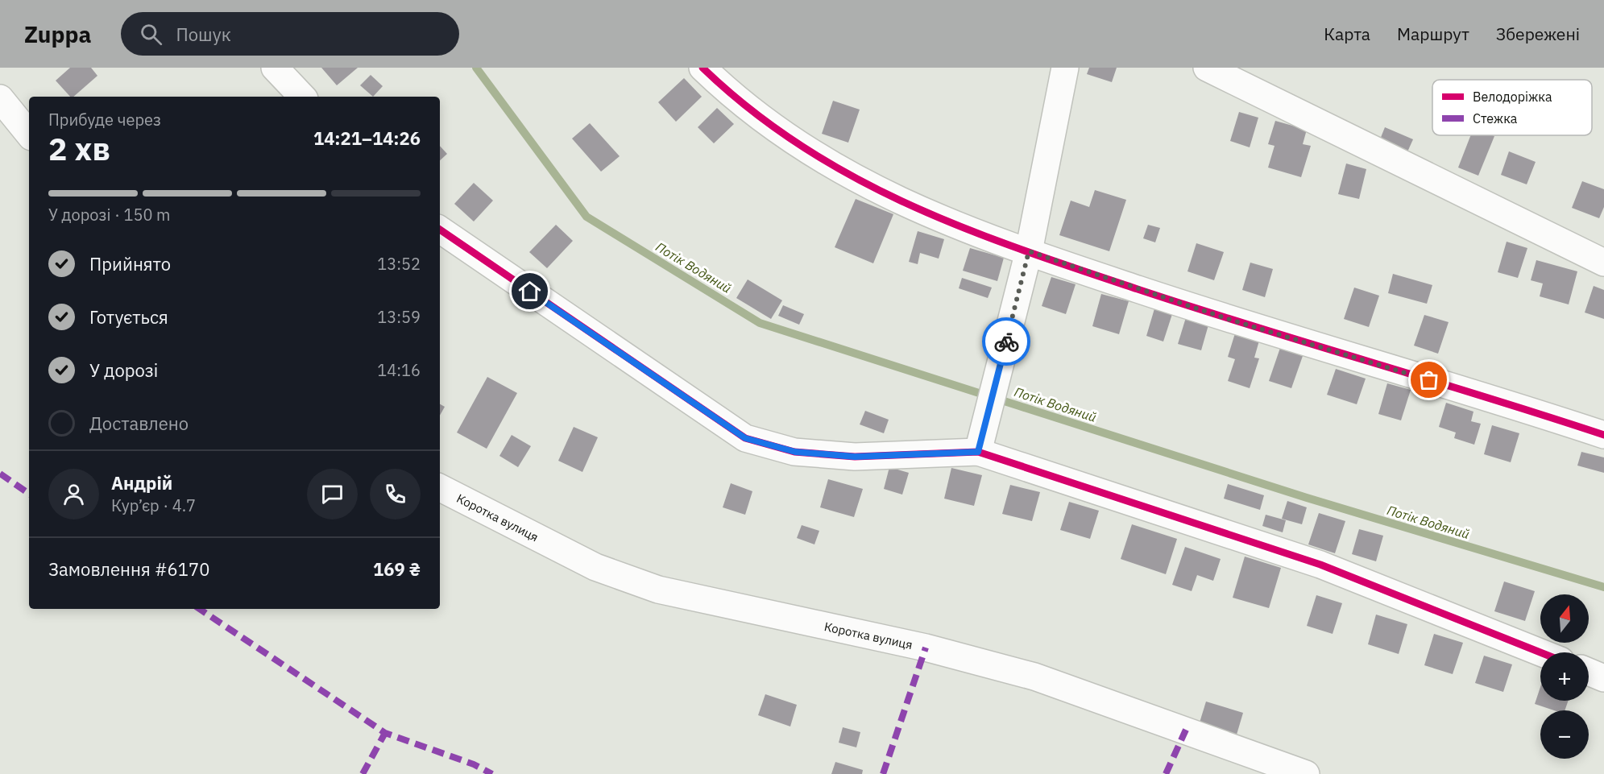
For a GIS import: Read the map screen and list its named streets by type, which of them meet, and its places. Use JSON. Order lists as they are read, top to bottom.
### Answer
{
  "streets": {
    "street": ["Коротка вулиця"]
  },
  "water": ["Потік Водяний"],
  "legend": ["Велодоріжка", "Стежка"],
  "north": "top",
  "page": {
    "header": "Zuppa",
    "search": "Пошук",
    "nav": ["Карта", "Маршрут", "Збережені"],
    "heading": ["2 хв", "Прибуде через", "14:21–14:26"],
    "panel": [
      "Андрій",
      "Кур’єр · 4.7",
      "Замовлення #6170",
      "169 ₴"
    ],
    "bar": "У дорозі · 150 m",
    "list": [
      ["Прийнято", "13:52"],
      ["Готується", "13:59"],
      ["У дорозі", "14:16"],
      "Доставлено"
    ],
    "map_buttons": ["+", "−"]
  }
}
